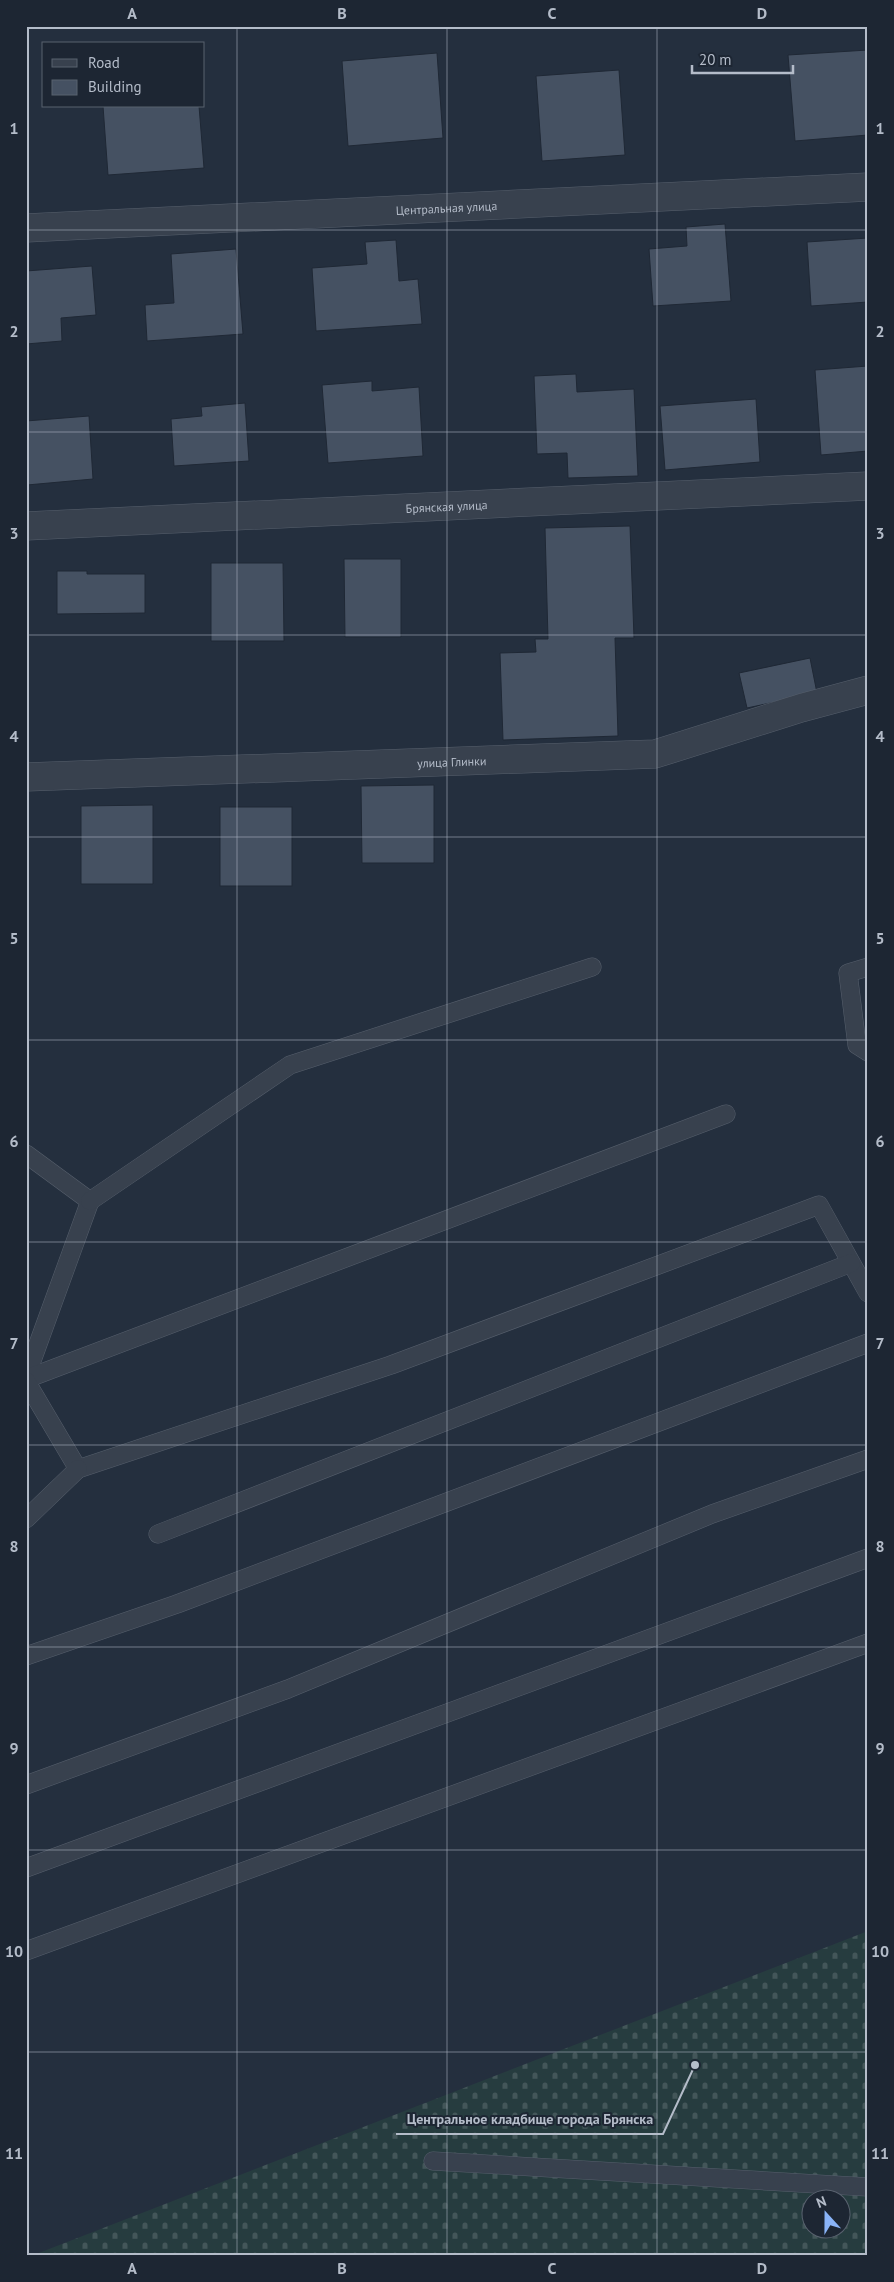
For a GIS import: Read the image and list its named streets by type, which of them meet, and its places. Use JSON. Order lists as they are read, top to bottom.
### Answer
{
  "streets": {
    "street": ["Центральная улица", "Брянская улица", "улица Глинки"]
  },
  "places": ["Центральное кладбище города Брянска"],
  "legend": ["Road", "Building"],
  "scale_bar": "20 m",
  "north": "top",
  "grid": {
    "columns": [
      "A",
      "B",
      "C",
      "D"
    ],
    "rows": [
      "1",
      "2",
      "3",
      "4",
      "5",
      "6",
      "7",
      "8",
      "9",
      "10",
      "11"
    ]
  }
}
